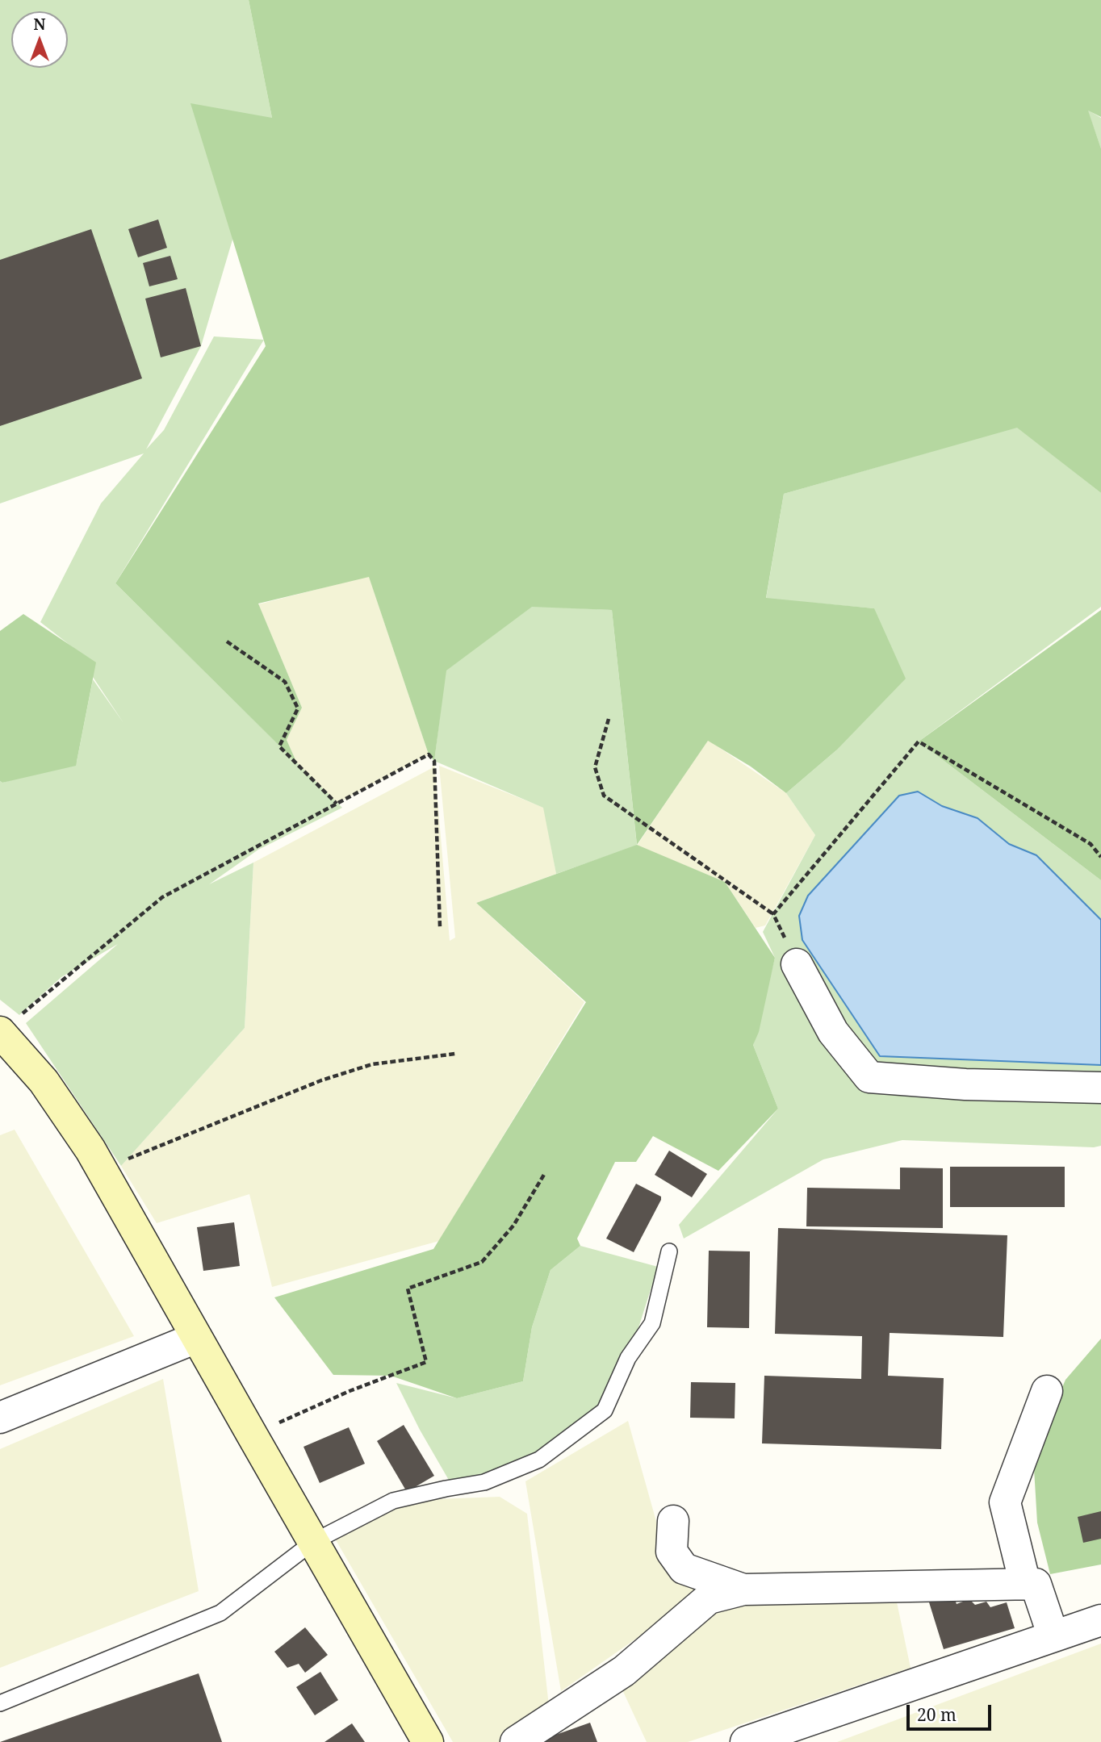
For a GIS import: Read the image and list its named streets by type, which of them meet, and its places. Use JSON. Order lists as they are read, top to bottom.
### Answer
{
  "scale_bar": "20 m",
  "north": "top"
}
